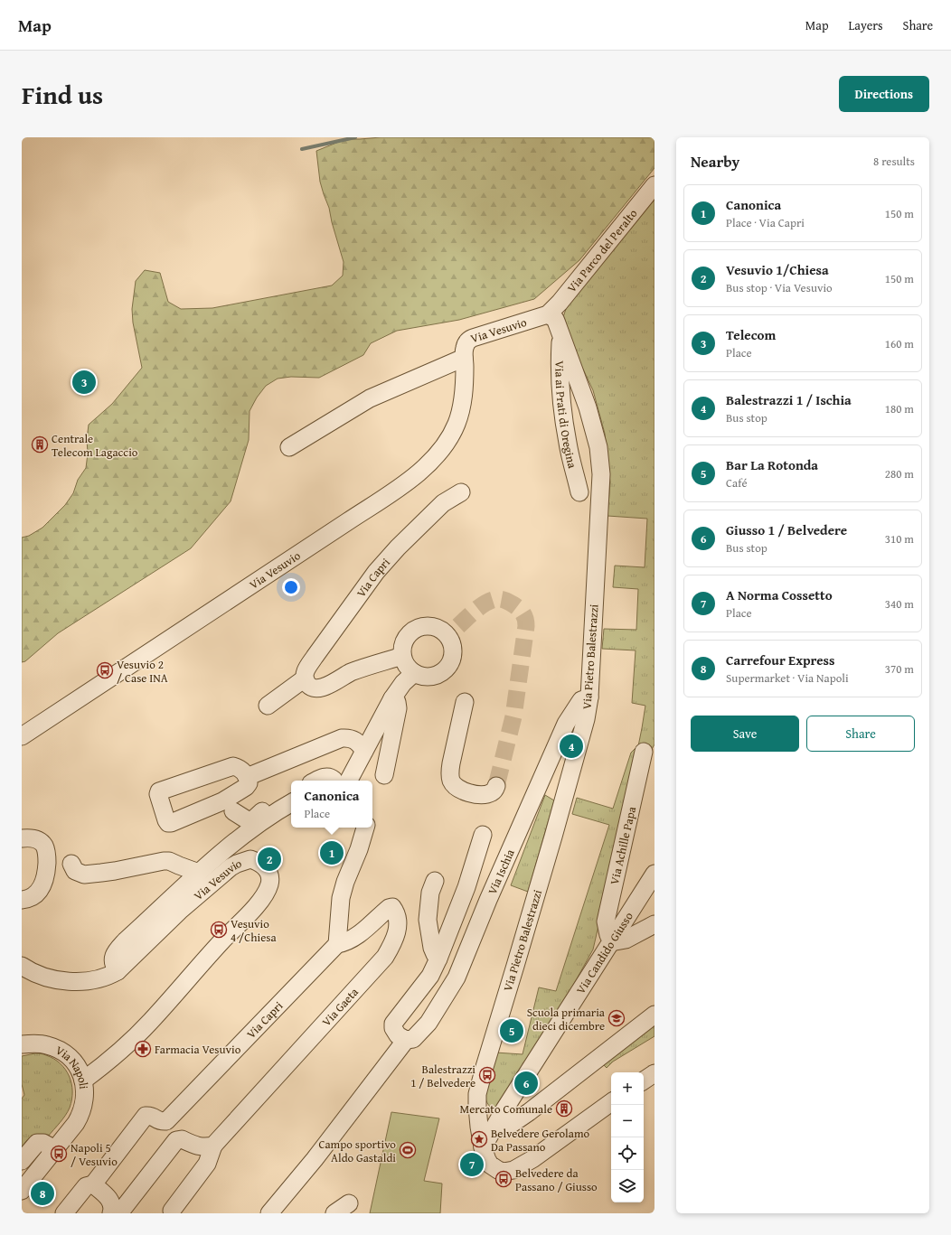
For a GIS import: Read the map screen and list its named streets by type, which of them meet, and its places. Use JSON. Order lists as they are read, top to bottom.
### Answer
{
  "streets": {
    "street": [
      "Via Parco del Peralto",
      "Via Vesuvio",
      "Via ai Prati di Oregina",
      "Via Capri",
      "Via Pietro Balestrazzi",
      "Via Achille Papa",
      "Via Ischia",
      "Via Candido Giusso",
      "Via Gaeta",
      "Via Napoli"
    ]
  },
  "crossings": [
    ["Via Parco del Peralto", "Via Vesuvio"],
    ["Via Parco del Peralto", "Via Pietro Balestrazzi"],
    ["Via Vesuvio", "Via Pietro Balestrazzi"],
    ["Via Vesuvio", "Via Napoli"],
    ["Via ai Prati di Oregina", "Via Pietro Balestrazzi"],
    ["Via Capri", "Via Gaeta"],
    ["Via Pietro Balestrazzi", "Via Ischia"],
    ["Via Achille Papa", "Via Candido Giusso"]
  ],
  "places": {
    "building": ["Centrale Telecom Lagaccio", "Mercato Comunale"],
    "bus stop": [
      "Vesuvio 2 / Case INA",
      "Vesuvio 4 /Chiesa",
      "Balestrazzi 1 / Belvedere",
      "Napoli 5 / Vesuvio",
      "Belvedere da Passano / Giusso"
    ],
    "school or university": ["Scuola primaria dieci dicembre"],
    "pharmacy": ["Farmacia Vesuvio"],
    "place": ["Belvedere Gerolamo Da Passano"],
    "sports": ["Campo sportivo Aldo Gastaldi"]
  },
  "page": {
    "header": "Map",
    "nav": ["Map", "Layers", "Share"],
    "title": "Find us",
    "buttons": [
      "Directions",
      ["Save", "Share"]
    ],
    "heading": ["Nearby", "8 results"],
    "list": [
      {
        "mark": "1",
        "name": "Canonica",
        "note": "Place · Via Capri",
        "value": "150 m"
      },
      {
        "mark": "2",
        "name": "Vesuvio 1/Chiesa",
        "note": "Bus stop · Via Vesuvio",
        "value": "150 m"
      },
      {
        "mark": "3",
        "name": "Telecom",
        "note": "Place",
        "value": "160 m"
      },
      {
        "mark": "4",
        "name": "Balestrazzi 1 / Ischia",
        "note": "Bus stop",
        "value": "180 m"
      },
      {
        "mark": "5",
        "name": "Bar La Rotonda",
        "note": "Café",
        "value": "280 m"
      },
      {
        "mark": "6",
        "name": "Giusso 1 / Belvedere",
        "note": "Bus stop",
        "value": "310 m"
      },
      {
        "mark": "7",
        "name": "A Norma Cossetto",
        "note": "Place",
        "value": "340 m"
      },
      {
        "mark": "8",
        "name": "Carrefour Express",
        "note": "Supermarket · Via Napoli",
        "value": "370 m"
      }
    ],
    "pins": [
      "3",
      "4",
      "1",
      "2",
      "5",
      "6",
      "7",
      "8"
    ],
    "popup": ["Canonica", "Place"],
    "map_buttons": ["+", "−"]
  }
}
